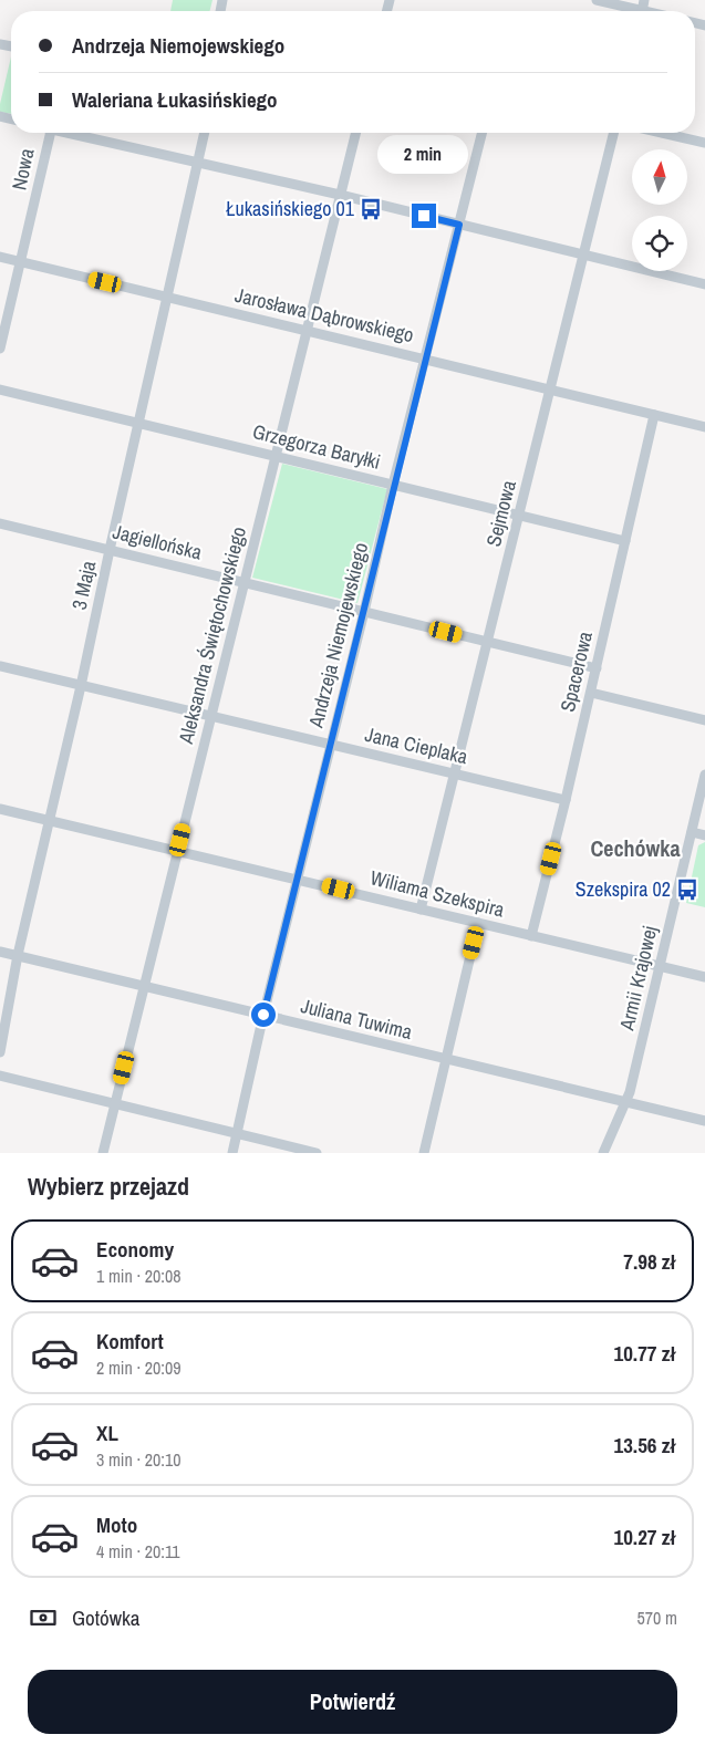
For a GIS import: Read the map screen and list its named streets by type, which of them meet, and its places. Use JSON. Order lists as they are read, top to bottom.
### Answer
{
  "streets": {
    "street": [
      "Nowa",
      "Jarosława Dąbrowskiego",
      "Grzegorza Baryłki",
      "Sejmowa",
      "Jagiellońska",
      "3 Maja",
      "Aleksandra Świętochowskiego",
      "Andrzeja Niemojewskiego",
      "Spacerowa",
      "Jana Cieplaka",
      "Wiliama Szekspira",
      "Armii Krajowej",
      "Juliana Tuwima"
    ]
  },
  "crossings": [
    ["Nowa", "Jarosława Dąbrowskiego"],
    ["Jarosława Dąbrowskiego", "Sejmowa"],
    ["Jarosława Dąbrowskiego", "3 Maja"],
    ["Jarosława Dąbrowskiego", "Aleksandra Świętochowskiego"],
    ["Jarosława Dąbrowskiego", "Andrzeja Niemojewskiego"],
    ["Jarosława Dąbrowskiego", "Spacerowa"],
    ["Grzegorza Baryłki", "Sejmowa"],
    ["Grzegorza Baryłki", "3 Maja"],
    ["Grzegorza Baryłki", "Aleksandra Świętochowskiego"],
    ["Grzegorza Baryłki", "Andrzeja Niemojewskiego"],
    ["Grzegorza Baryłki", "Spacerowa"],
    ["Sejmowa", "Jagiellońska"],
    ["Sejmowa", "Jana Cieplaka"],
    ["Sejmowa", "Wiliama Szekspira"],
    ["Jagiellońska", "3 Maja"],
    ["Jagiellońska", "Aleksandra Świętochowskiego"],
    ["Jagiellońska", "Andrzeja Niemojewskiego"],
    ["Jagiellońska", "Spacerowa"],
    ["3 Maja", "Jana Cieplaka"],
    ["3 Maja", "Wiliama Szekspira"],
    ["3 Maja", "Juliana Tuwima"],
    ["Aleksandra Świętochowskiego", "Jana Cieplaka"],
    ["Aleksandra Świętochowskiego", "Wiliama Szekspira"],
    ["Aleksandra Świętochowskiego", "Juliana Tuwima"],
    ["Andrzeja Niemojewskiego", "Jana Cieplaka"],
    ["Andrzeja Niemojewskiego", "Wiliama Szekspira"],
    ["Andrzeja Niemojewskiego", "Juliana Tuwima"],
    ["Spacerowa", "Jana Cieplaka"],
    ["Spacerowa", "Wiliama Szekspira"],
    ["Wiliama Szekspira", "Armii Krajowej"],
    ["Armii Krajowej", "Juliana Tuwima"]
  ],
  "districts": ["Cechówka"],
  "places": {
    "bus stop": ["Łukasińskiego 01", "Szekspira 02"]
  },
  "north": "top",
  "page": {
    "banner": ["Andrzeja Niemojewskiego", "Waleriana Łukasińskiego"],
    "bubble": "2 min",
    "heading": "Wybierz przejazd",
    "list": [
      {
        "name": "Economy",
        "note": "1 min · 20:08",
        "value": "7.98 zł"
      },
      {
        "name": "Komfort",
        "note": "2 min · 20:09",
        "value": "10.77 zł"
      },
      {
        "name": "XL",
        "note": "3 min · 20:10",
        "value": "13.56 zł"
      },
      {
        "name": "Moto",
        "note": "4 min · 20:11",
        "value": "10.27 zł"
      }
    ],
    "pay": ["Gotówka", "570 m"],
    "buttons": "Potwierdź"
  }
}
